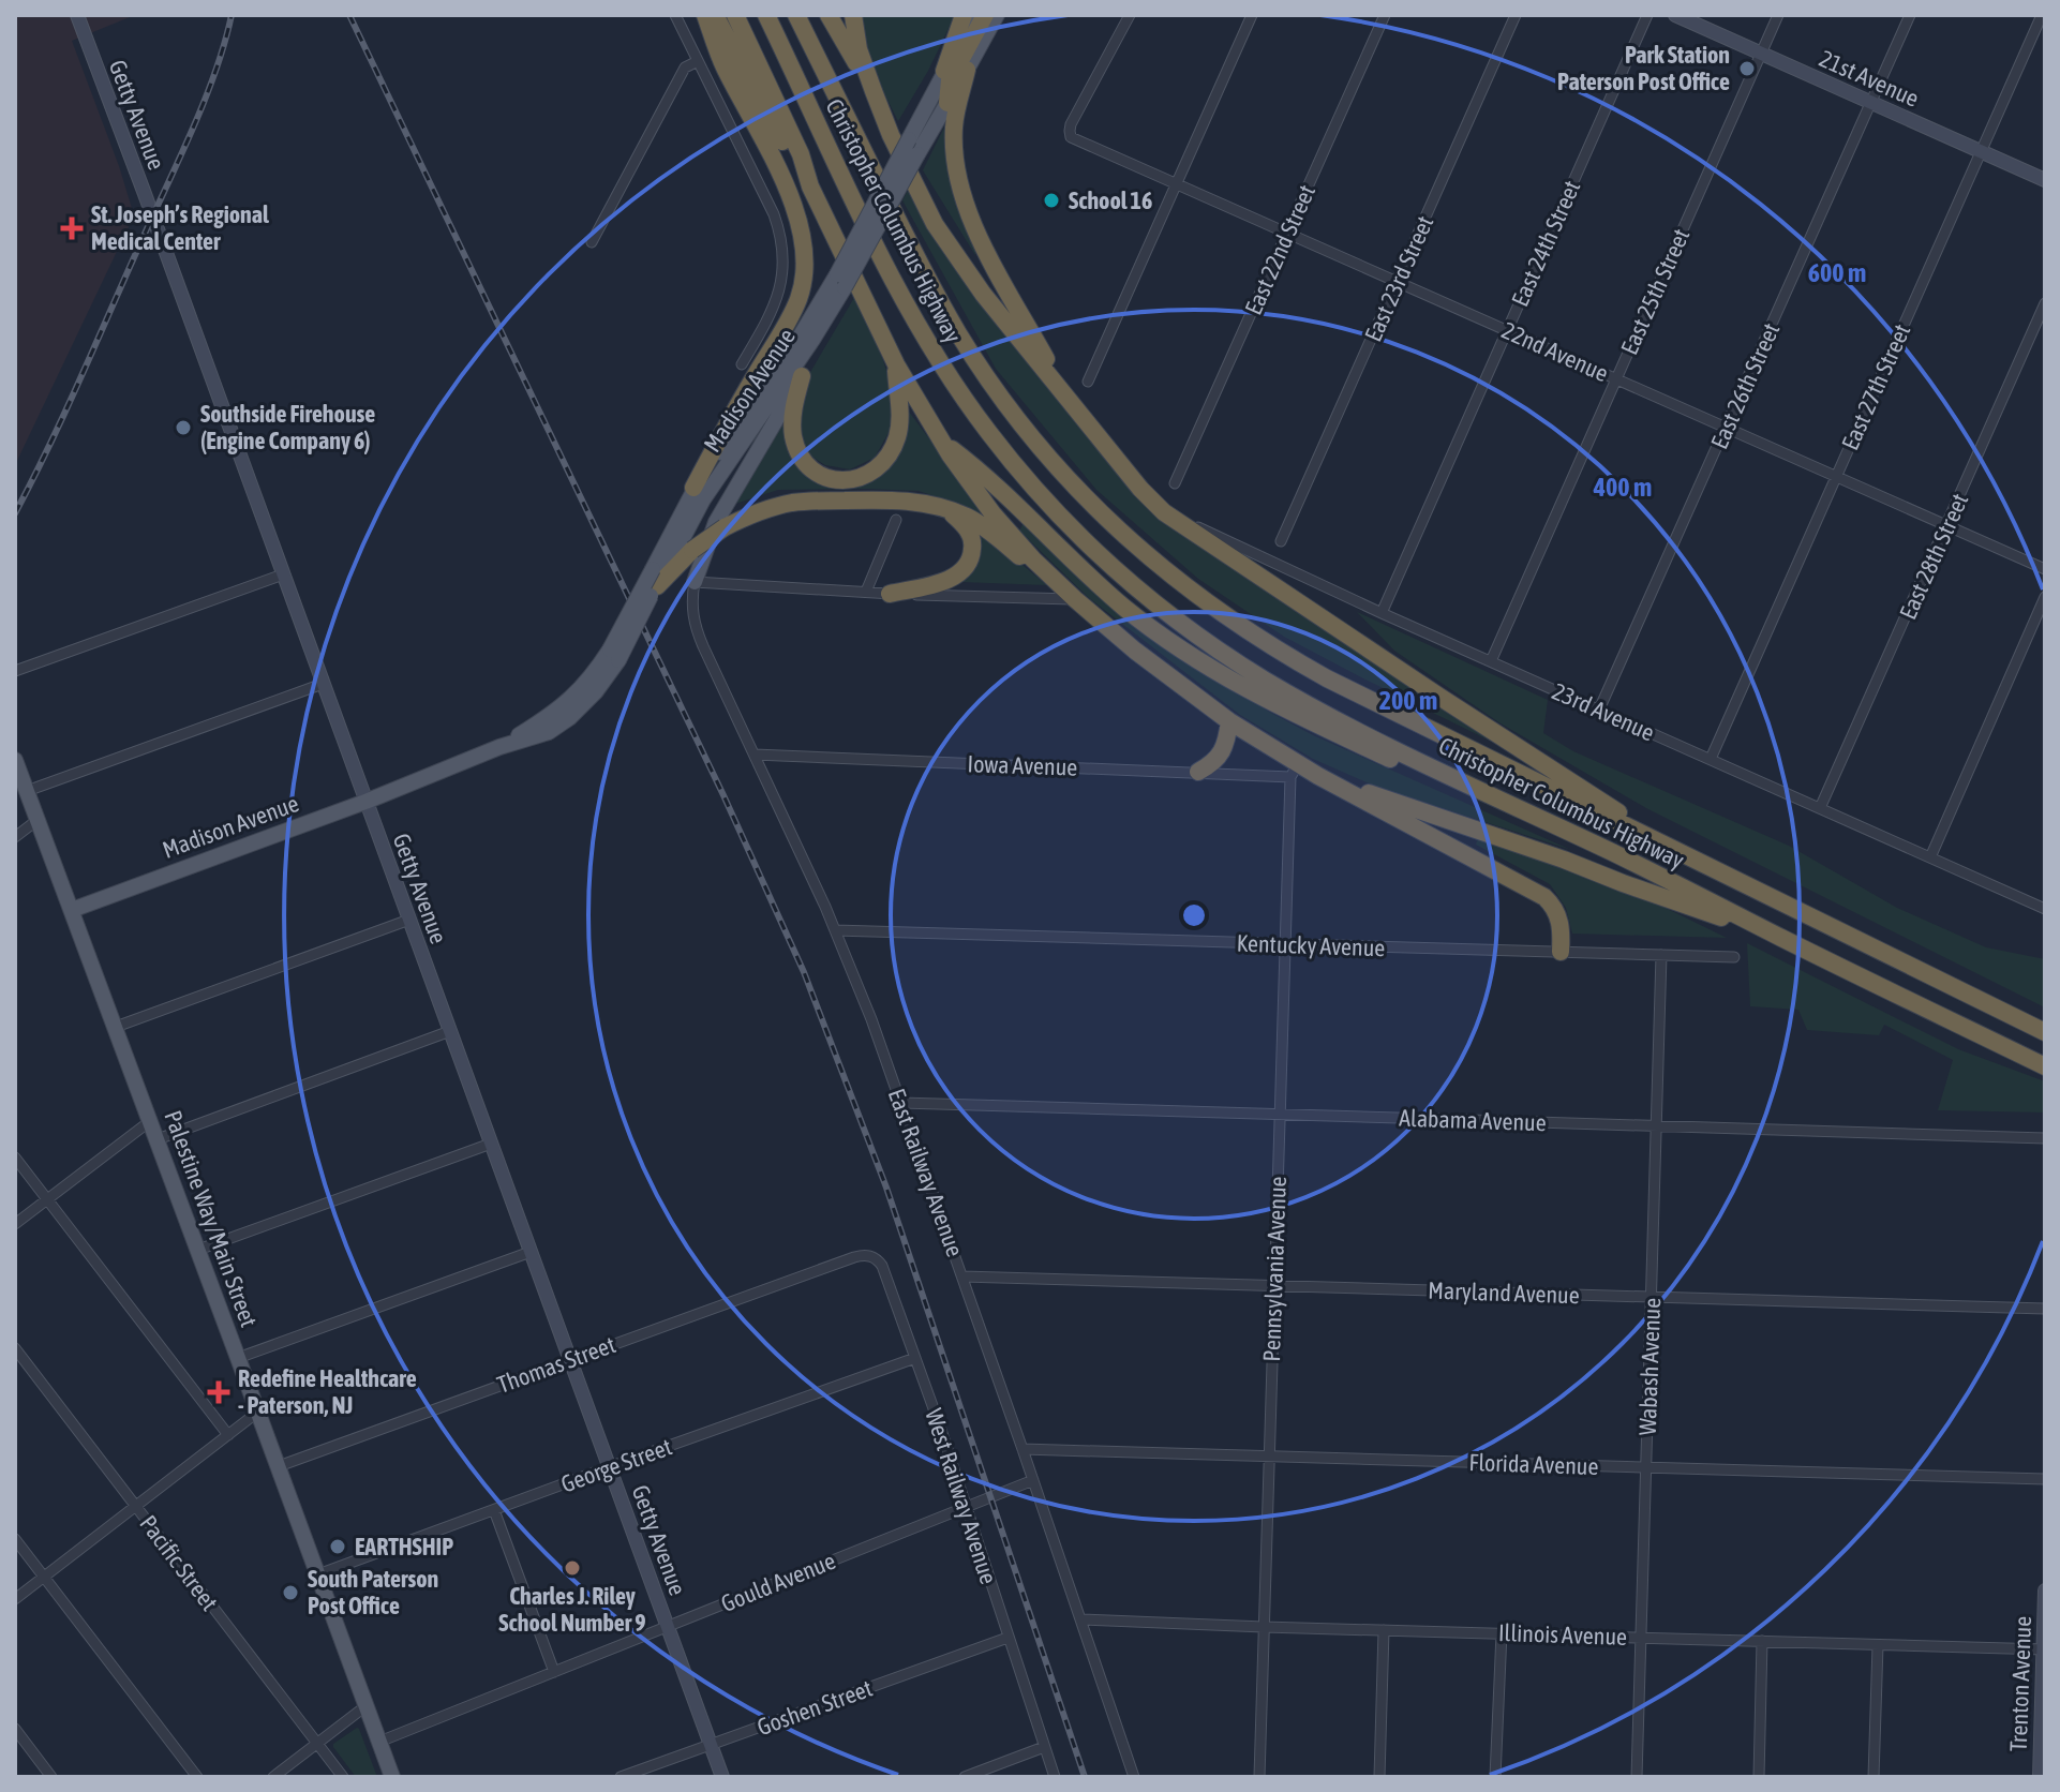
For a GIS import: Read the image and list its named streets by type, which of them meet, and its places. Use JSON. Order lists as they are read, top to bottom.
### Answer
{
  "streets": {
    "highway": ["Christopher Columbus Highway"],
    "main road": ["Madison Avenue", "Palestine Way/Main Street"],
    "street": [
      "21st Avenue",
      "Getty Avenue",
      "East 24th Street",
      "East 22nd Street",
      "East 23rd Street",
      "East 25th Street",
      "22nd Avenue",
      "East 26th Street",
      "East 27th Street",
      "East 28th Street",
      "23rd Avenue",
      "Iowa Avenue",
      "Kentucky Avenue",
      "Alabama Avenue",
      "East Railway Avenue",
      "Pennsylvania Avenue",
      "Maryland Avenue",
      "Thomas Street",
      "Wabash Avenue",
      "Florida Avenue",
      "George Street",
      "West Railway Avenue",
      "Pacific Street",
      "Gould Avenue",
      "Illinois Avenue",
      "Trenton Avenue",
      "Goshen Street"
    ]
  },
  "crossings": [
    ["21st Avenue", "East 25th Street"],
    ["21st Avenue", "East 26th Street"],
    ["21st Avenue", "East 27th Street"],
    ["Getty Avenue", "Madison Avenue"],
    ["Getty Avenue", "Thomas Street"],
    ["Getty Avenue", "George Street"],
    ["Getty Avenue", "Gould Avenue"],
    ["Getty Avenue", "Goshen Street"],
    ["East 24th Street", "22nd Avenue"],
    ["East 24th Street", "23rd Avenue"],
    ["East 22nd Street", "22nd Avenue"],
    ["East 23rd Street", "22nd Avenue"],
    ["East 25th Street", "22nd Avenue"],
    ["East 25th Street", "23rd Avenue"],
    ["22nd Avenue", "East 26th Street"],
    ["22nd Avenue", "East 27th Street"],
    ["22nd Avenue", "East 28th Street"],
    ["East 26th Street", "23rd Avenue"],
    ["East 27th Street", "23rd Avenue"],
    ["Madison Avenue", "Palestine Way/Main Street"],
    ["East 28th Street", "23rd Avenue"],
    ["Iowa Avenue", "East Railway Avenue"],
    ["Iowa Avenue", "Pennsylvania Avenue"],
    ["Kentucky Avenue", "East Railway Avenue"],
    ["Kentucky Avenue", "Pennsylvania Avenue"],
    ["Kentucky Avenue", "Wabash Avenue"],
    ["Alabama Avenue", "East Railway Avenue"],
    ["Alabama Avenue", "Pennsylvania Avenue"],
    ["Alabama Avenue", "Wabash Avenue"],
    ["East Railway Avenue", "Maryland Avenue"],
    ["East Railway Avenue", "Florida Avenue"],
    ["East Railway Avenue", "Gould Avenue"],
    ["East Railway Avenue", "Illinois Avenue"],
    ["Palestine Way/Main Street", "Thomas Street"],
    ["Palestine Way/Main Street", "George Street"],
    ["Palestine Way/Main Street", "Gould Avenue"],
    ["Pennsylvania Avenue", "Maryland Avenue"],
    ["Pennsylvania Avenue", "Florida Avenue"],
    ["Pennsylvania Avenue", "Illinois Avenue"],
    ["Maryland Avenue", "Wabash Avenue"],
    ["Thomas Street", "West Railway Avenue"],
    ["Wabash Avenue", "Florida Avenue"],
    ["Wabash Avenue", "Illinois Avenue"],
    ["George Street", "West Railway Avenue"],
    ["West Railway Avenue", "Gould Avenue"],
    ["West Railway Avenue", "Goshen Street"],
    ["Illinois Avenue", "Trenton Avenue"]
  ],
  "places": {
    "other": [
      "Park Station Paterson Post Office",
      "School 16",
      "Southside Firehouse (Engine Company 6)",
      "EARTHSHIP",
      "Charles J. Riley School Number 9",
      "South Paterson Post Office"
    ],
    "health": ["St. Joseph’s Regional Medical Center", "Redefine Healthcare - Paterson, NJ"]
  },
  "rings": ["600 m", "400 m", "200 m"]
}
